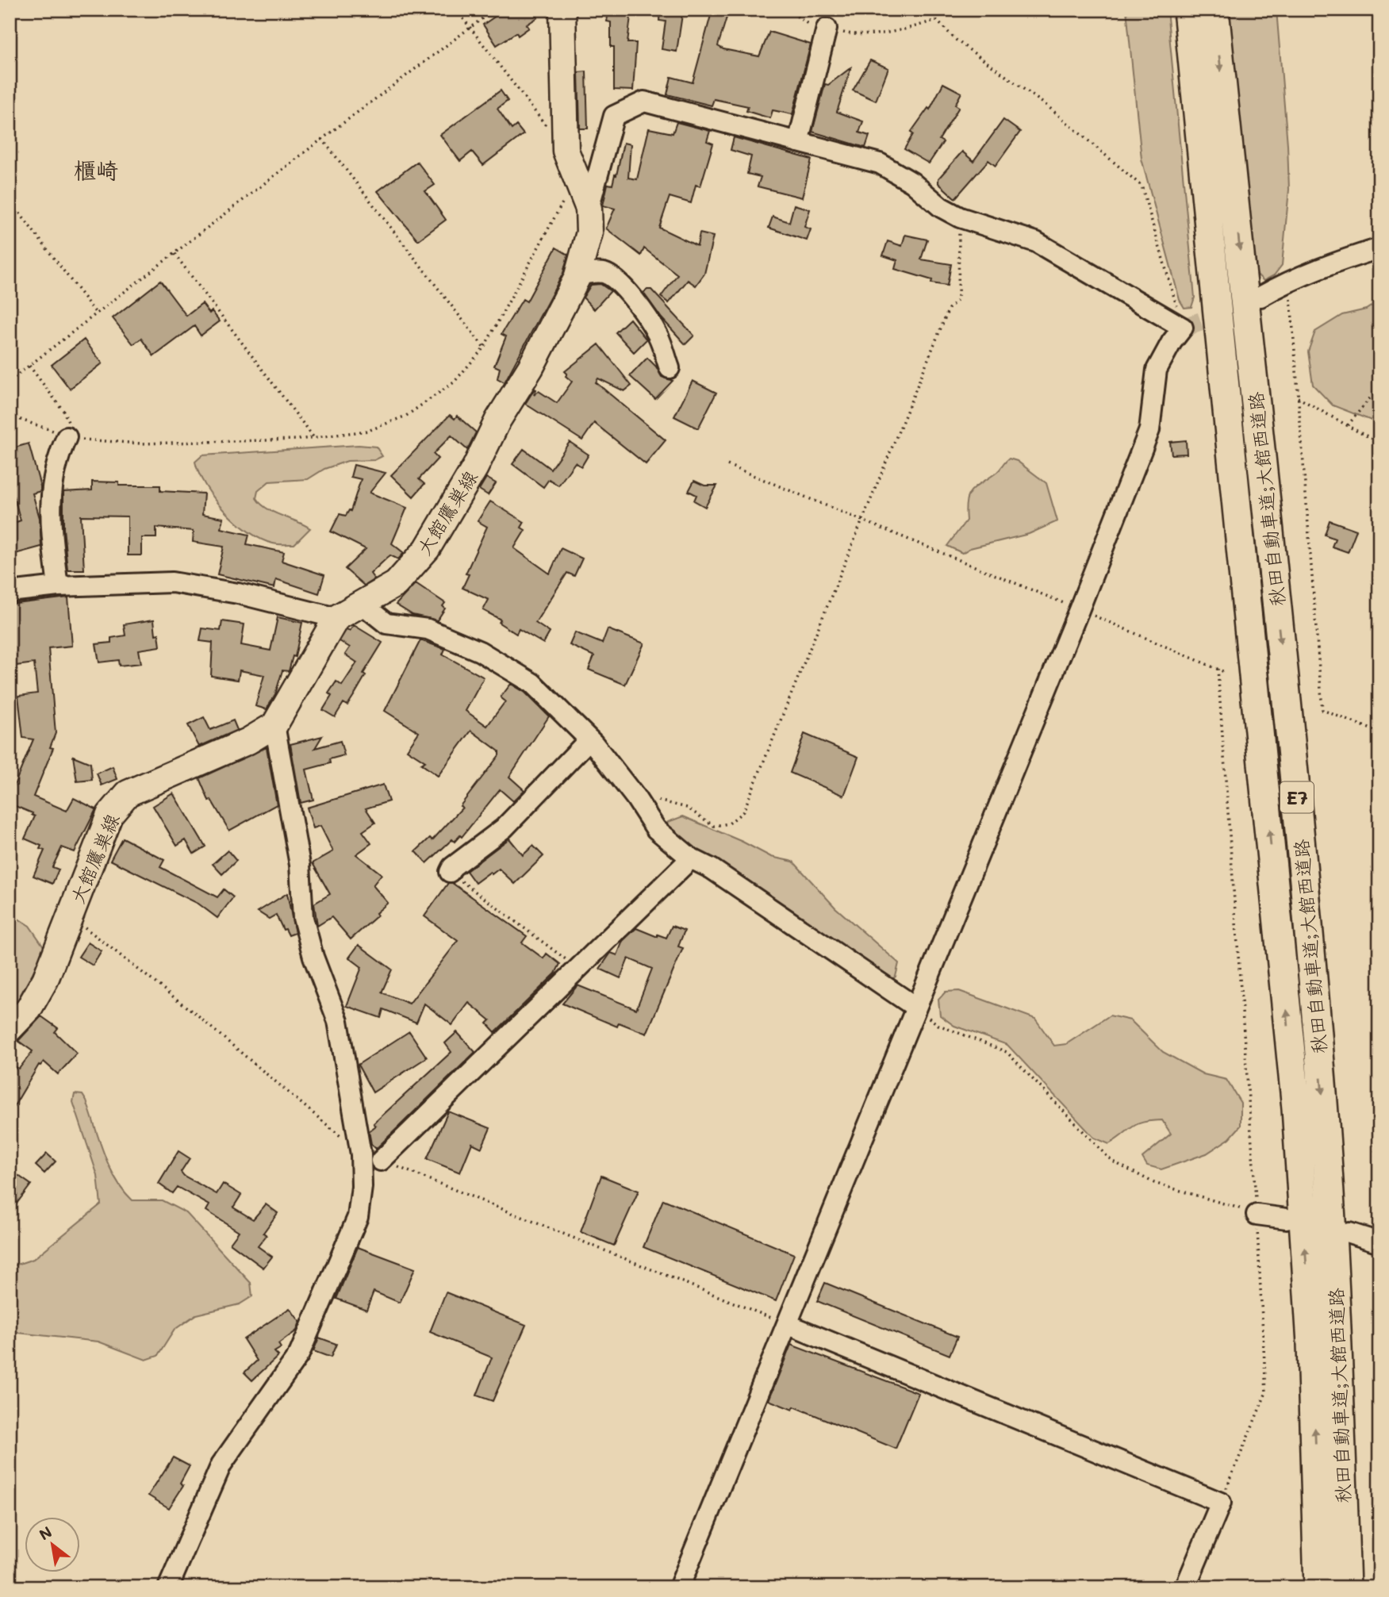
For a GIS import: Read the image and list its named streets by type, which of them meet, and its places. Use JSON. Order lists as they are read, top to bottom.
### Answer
{
  "streets": {
    "highway": ["秋田自動車道;大館西道路", "E7"],
    "main road": ["大館鷹巣線"]
  },
  "districts": ["櫃崎"],
  "north": "top left"
}
